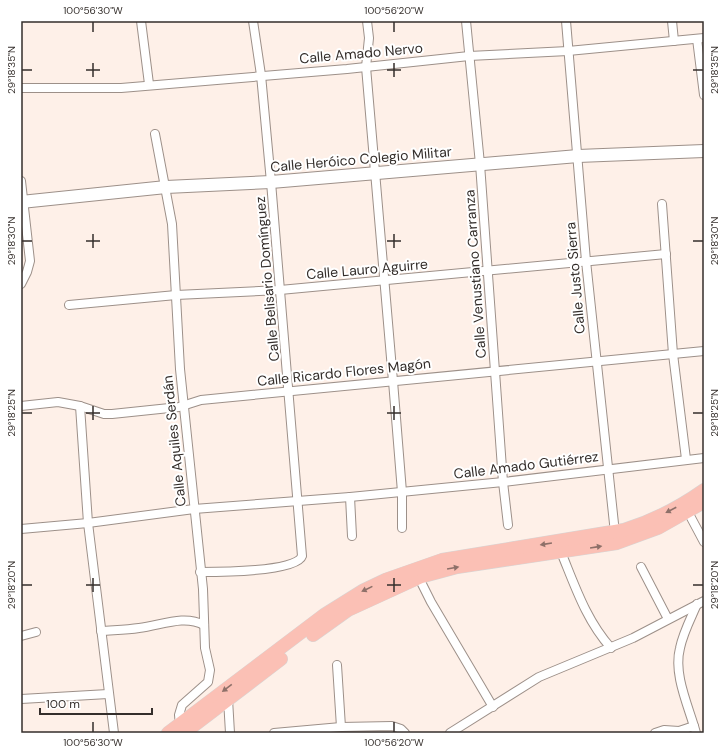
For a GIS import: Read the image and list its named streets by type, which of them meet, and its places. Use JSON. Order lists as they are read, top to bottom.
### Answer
{
  "streets": {
    "main road": ["Calle Heróico Colegio Militar"],
    "street": [
      "Calle Amado Nervo",
      "Calle Lauro Aguirre",
      "Calle Venustiano Carranza",
      "Calle Justo Sierra",
      "Calle Belisario Domínguez",
      "Calle Ricardo Flores Magón",
      "Calle Aquiles Serdán",
      "Calle Amado Gutiérrez"
    ]
  },
  "crossings": [
    ["Calle Amado Nervo", "Calle Venustiano Carranza"],
    ["Calle Amado Nervo", "Calle Justo Sierra"],
    ["Calle Amado Nervo", "Calle Belisario Domínguez"],
    ["Calle Heróico Colegio Militar", "Calle Venustiano Carranza"],
    ["Calle Heróico Colegio Militar", "Calle Justo Sierra"],
    ["Calle Heróico Colegio Militar", "Calle Belisario Domínguez"],
    ["Calle Heróico Colegio Militar", "Calle Aquiles Serdán"],
    ["Calle Lauro Aguirre", "Calle Venustiano Carranza"],
    ["Calle Lauro Aguirre", "Calle Justo Sierra"],
    ["Calle Lauro Aguirre", "Calle Belisario Domínguez"],
    ["Calle Lauro Aguirre", "Calle Aquiles Serdán"],
    ["Calle Venustiano Carranza", "Calle Ricardo Flores Magón"],
    ["Calle Venustiano Carranza", "Calle Amado Gutiérrez"],
    ["Calle Justo Sierra", "Calle Ricardo Flores Magón"],
    ["Calle Justo Sierra", "Calle Amado Gutiérrez"],
    ["Calle Belisario Domínguez", "Calle Ricardo Flores Magón"],
    ["Calle Belisario Domínguez", "Calle Aquiles Serdán"],
    ["Calle Belisario Domínguez", "Calle Amado Gutiérrez"],
    ["Calle Ricardo Flores Magón", "Calle Aquiles Serdán"],
    ["Calle Aquiles Serdán", "Calle Amado Gutiérrez"]
  ],
  "scale_bar": "100 m",
  "coordinates": [
    "100°56'30\"W",
    "100°56'20\"W",
    "29°18'35\"N",
    "29°18'30\"N",
    "29°18'25\"N",
    "29°18'20\"N"
  ]
}
